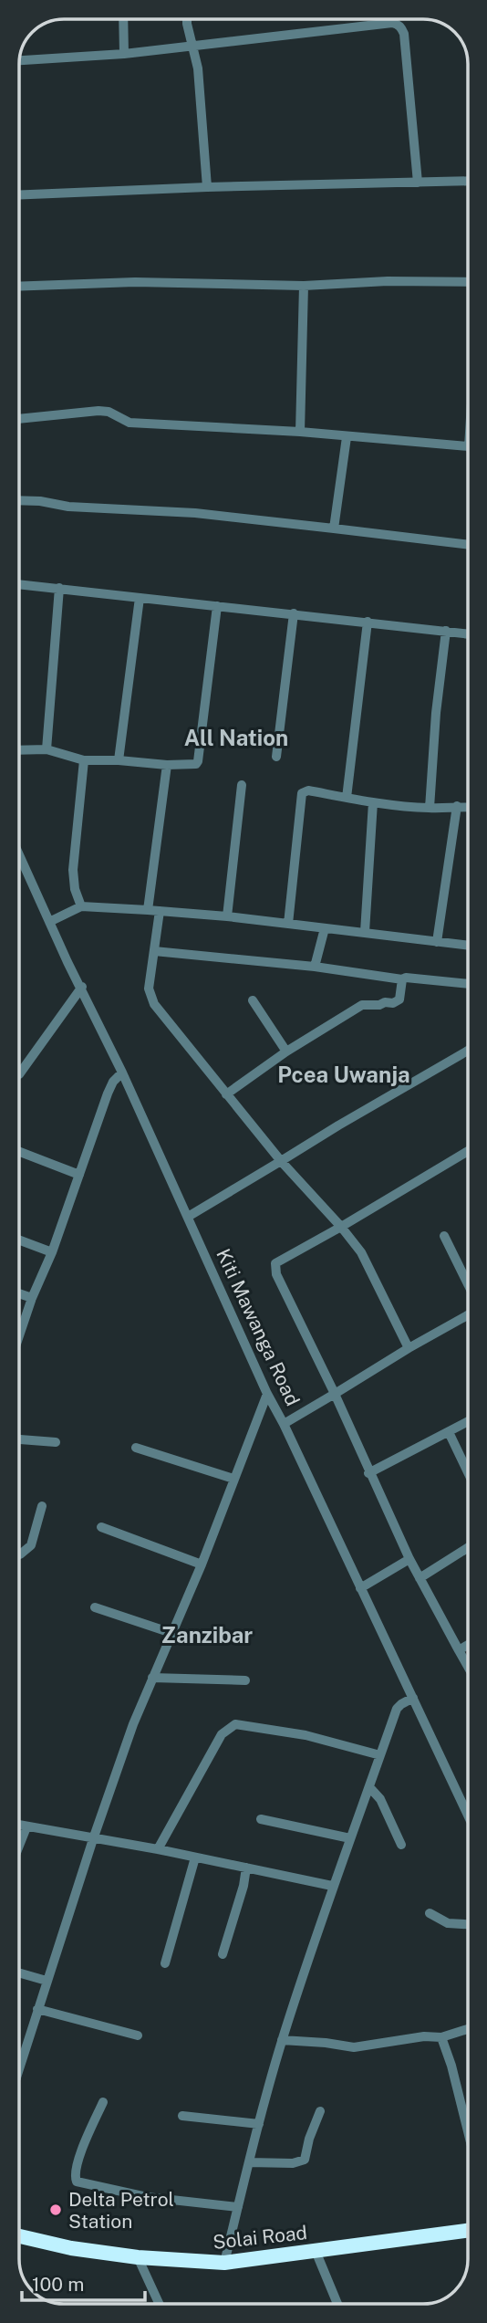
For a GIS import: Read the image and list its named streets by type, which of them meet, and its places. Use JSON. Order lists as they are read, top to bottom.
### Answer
{
  "streets": {
    "highway": ["Solai Road"],
    "street": ["Kiti Mawanga Road"]
  },
  "districts": ["All Nation", "Pcea Uwanja", "Zanzibar"],
  "places": ["Delta Petrol Station"],
  "scale_bar": "100 m"
}
